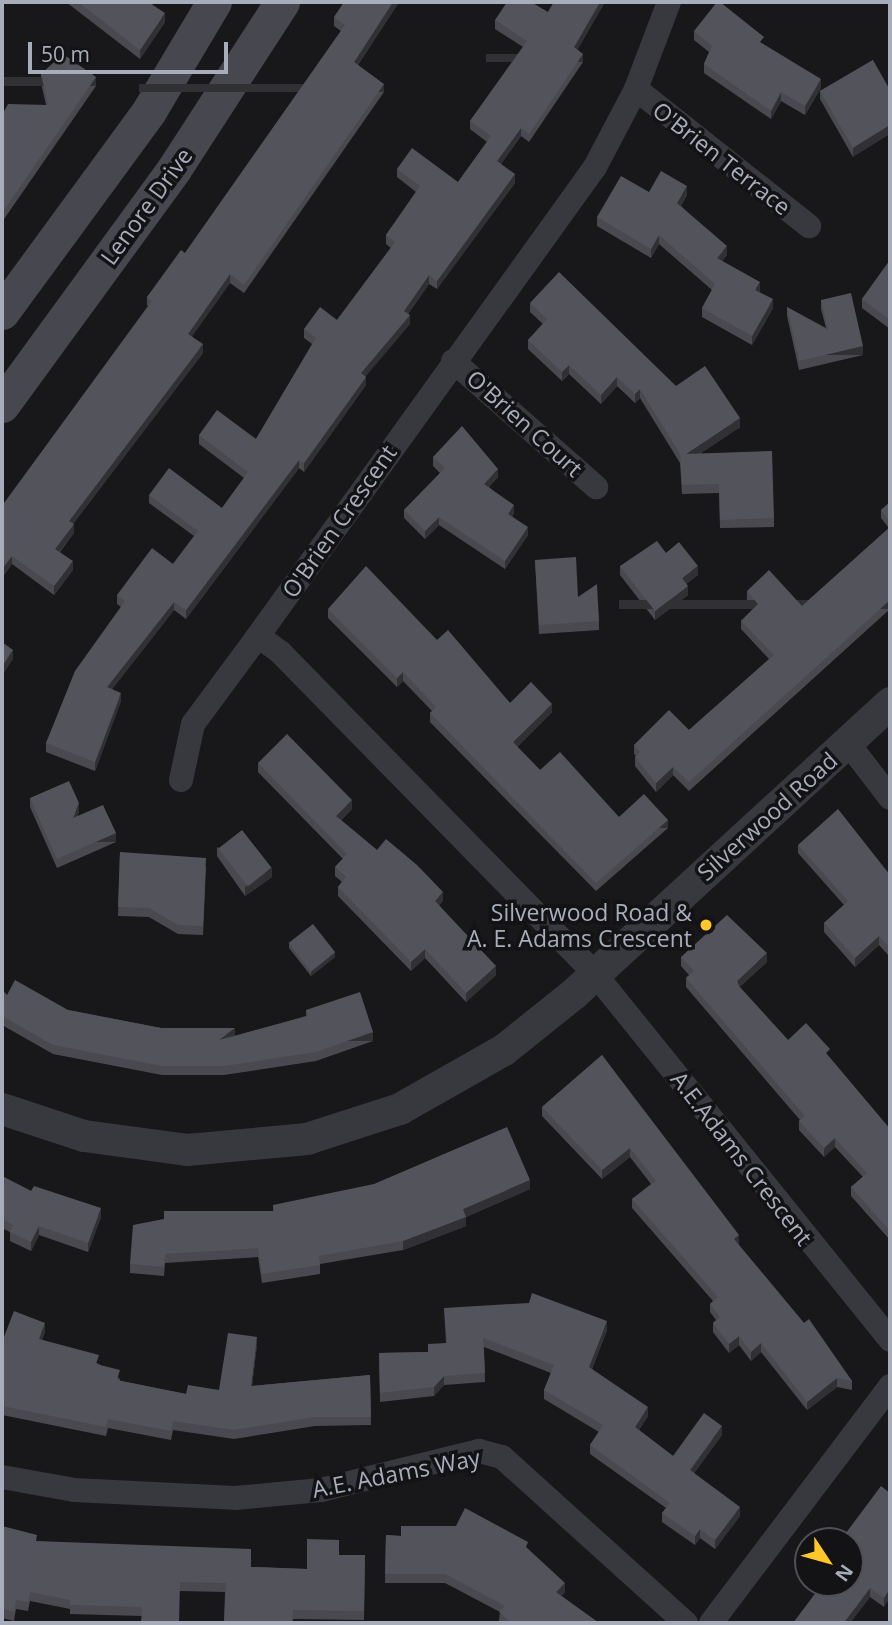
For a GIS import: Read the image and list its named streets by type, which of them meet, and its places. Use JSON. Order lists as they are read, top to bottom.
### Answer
{
  "streets": {
    "main road": ["Lenore Drive"],
    "street": [
      "O'Brien Terrace",
      "O'Brien Court",
      "O'Brien Crescent",
      "Silverwood Road",
      "A.E.Adams Crescent",
      "A.E. Adams Way"
    ]
  },
  "crossings": [
    ["O'Brien Terrace", "O'Brien Crescent"],
    ["O'Brien Court", "O'Brien Crescent"],
    ["Silverwood Road", "A.E.Adams Crescent"]
  ],
  "places": ["Silverwood Road & A. E. Adams Crescent"],
  "scale_bar": "50 m",
  "north": "bottom right"
}
